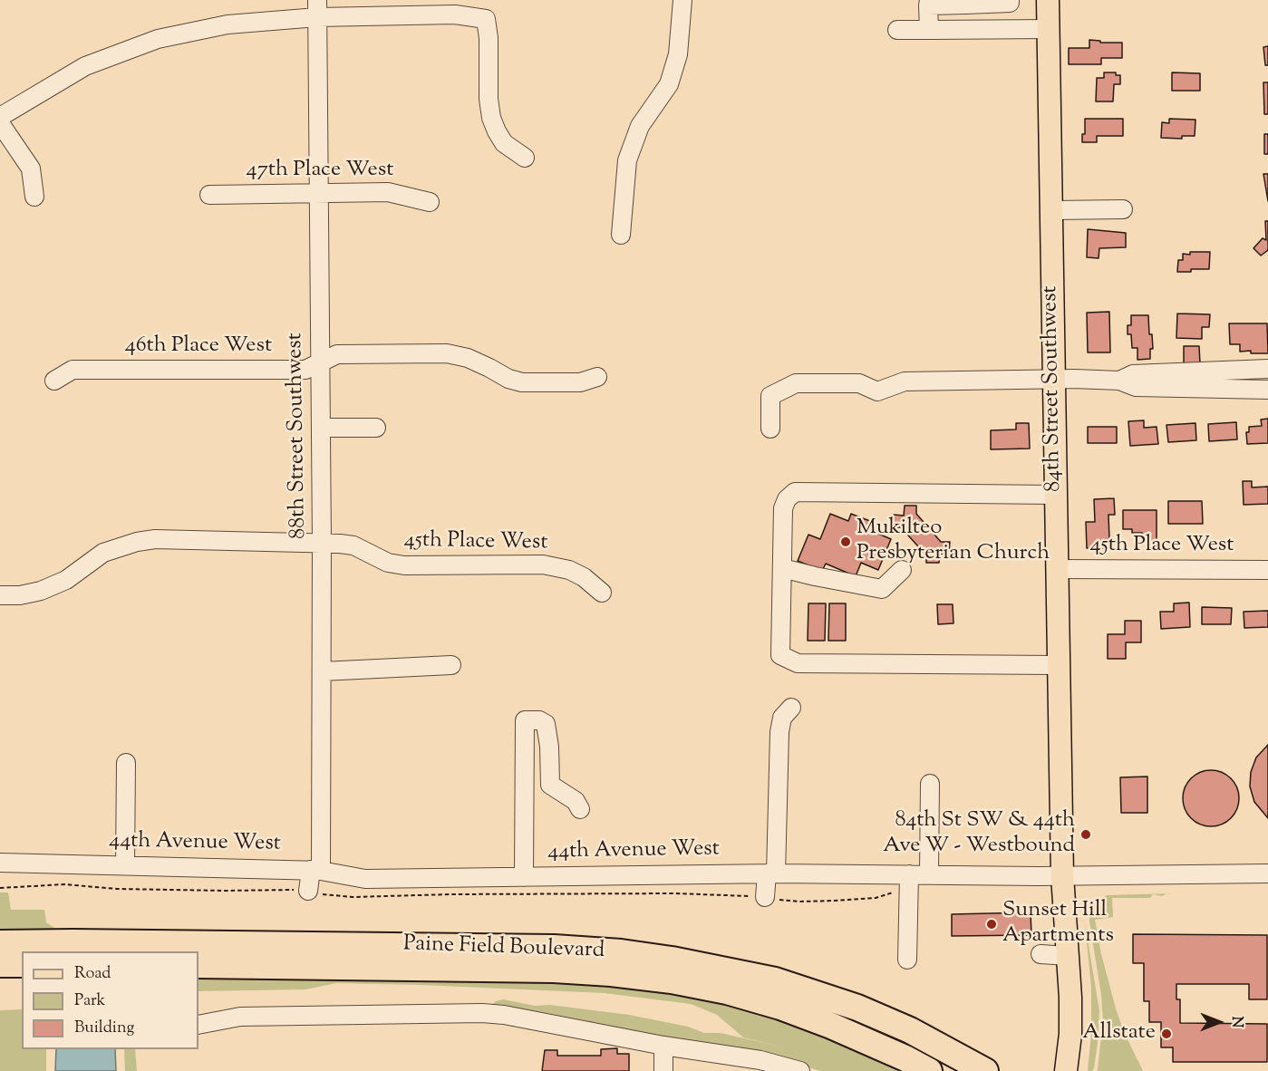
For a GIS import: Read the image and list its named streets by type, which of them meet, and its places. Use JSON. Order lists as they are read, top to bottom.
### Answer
{
  "streets": {
    "highway": ["Paine Field Boulevard"],
    "main road": ["84th Street Southwest"],
    "street": [
      "47th Place West",
      "46th Place West",
      "88th Street Southwest",
      "45th Place West",
      "44th Avenue West"
    ]
  },
  "crossings": [
    ["47th Place West", "88th Street Southwest"],
    ["46th Place West", "88th Street Southwest"],
    ["84th Street Southwest", "45th Place West"],
    ["84th Street Southwest", "44th Avenue West"],
    ["88th Street Southwest", "45th Place West"],
    ["88th Street Southwest", "44th Avenue West"]
  ],
  "places": [
    "Mukilteo Presbyterian Church",
    "84th St SW & 44th Ave W - Westbound",
    "Sunset Hill Apartments",
    "Allstate"
  ],
  "legend": ["Road", "Park", "Building"],
  "north": "right"
}
